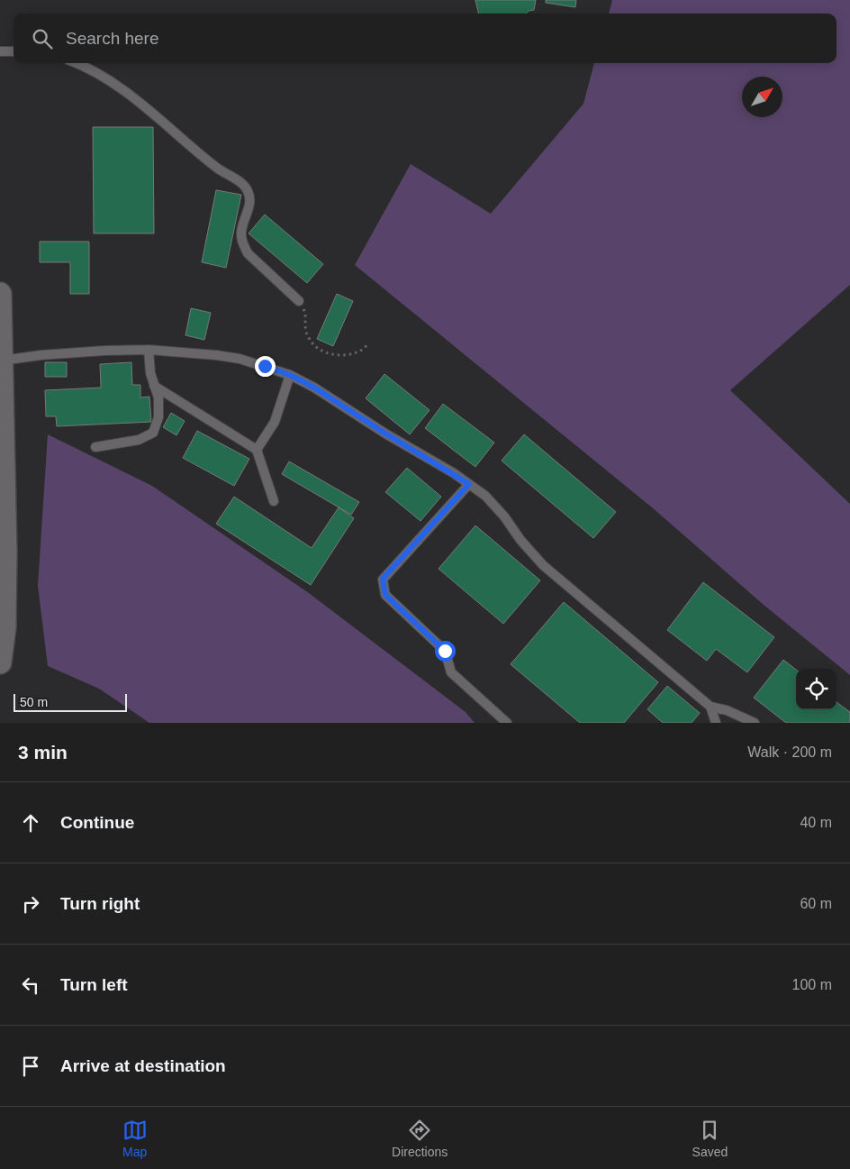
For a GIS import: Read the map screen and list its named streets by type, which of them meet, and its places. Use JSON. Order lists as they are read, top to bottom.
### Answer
{
  "scale_bar": "50 m",
  "north": "top right",
  "page": {
    "search": "Search here",
    "scale": "50 m",
    "heading": ["3 min", "Walk · 200 m"],
    "list": [
      ["Continue", "40 m"],
      ["Turn right", "60 m"],
      ["Turn left", "100 m"],
      "Arrive at destination"
    ],
    "nav": ["Map", "Directions", "Saved"]
  }
}
